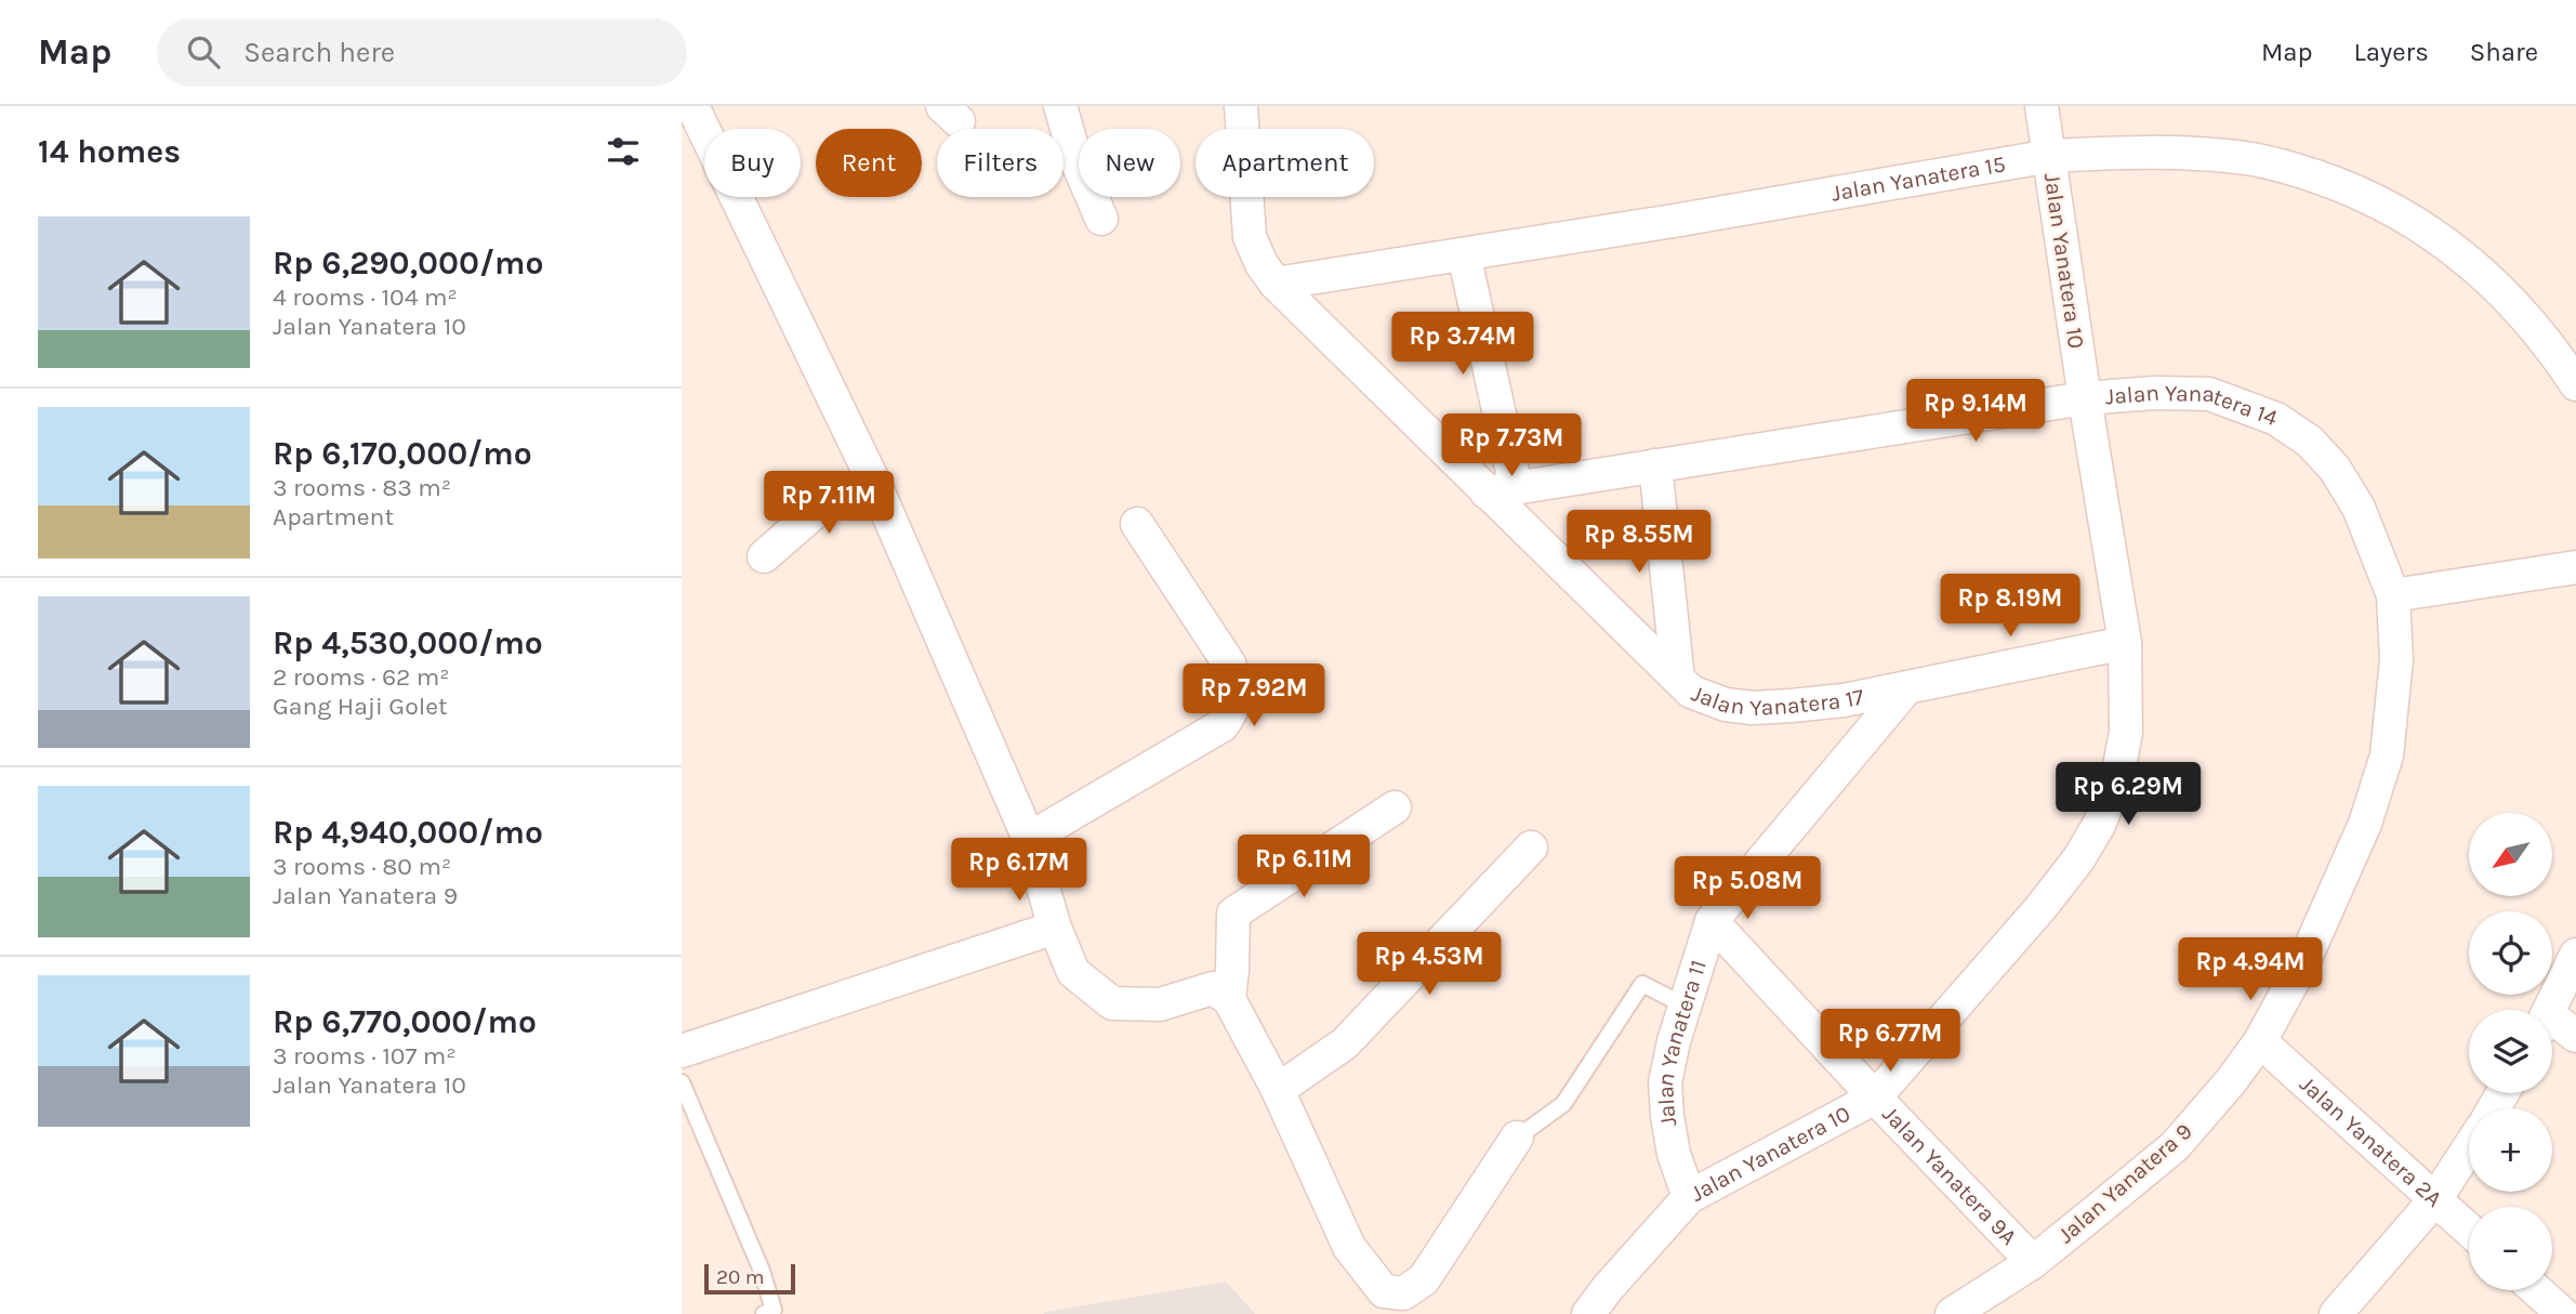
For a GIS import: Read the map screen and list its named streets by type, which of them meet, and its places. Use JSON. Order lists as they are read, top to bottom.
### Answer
{
  "streets": {
    "street": [
      "Jalan Yanatera 15",
      "Jalan Yanatera 10",
      "Jalan Yanatera 14",
      "Jalan Yanatera 17",
      "Jalan Yanatera 11",
      "Jalan Yanatera 2A",
      "Jalan Yanatera 9A",
      "Jalan Yanatera 9"
    ]
  },
  "crossings": [
    ["Jalan Yanatera 15", "Jalan Yanatera 10"],
    ["Jalan Yanatera 15", "Jalan Yanatera 17"],
    ["Jalan Yanatera 10", "Jalan Yanatera 14"],
    ["Jalan Yanatera 10", "Jalan Yanatera 17"],
    ["Jalan Yanatera 10", "Jalan Yanatera 11"],
    ["Jalan Yanatera 10", "Jalan Yanatera 9A"],
    ["Jalan Yanatera 14", "Jalan Yanatera 17"],
    ["Jalan Yanatera 14", "Jalan Yanatera 9"],
    ["Jalan Yanatera 17", "Jalan Yanatera 11"],
    ["Jalan Yanatera 11", "Jalan Yanatera 9A"],
    ["Jalan Yanatera 2A", "Jalan Yanatera 9"],
    ["Jalan Yanatera 9A", "Jalan Yanatera 9"]
  ],
  "scale_bar": "20 m",
  "north": "bottom left",
  "page": {
    "header": "Map",
    "search": "Search here",
    "nav": ["Map", "Layers", "Share"],
    "heading": "14 homes",
    "chip": [
      "Buy",
      "Rent",
      "Filters",
      "New",
      "Apartment"
    ],
    "list": [
      {
        "name": "Rp 6,290,000/mo",
        "note": "4 rooms · 104 m² · Jalan Yanatera 10"
      },
      {
        "name": "Rp 6,170,000/mo",
        "note": "3 rooms · 83 m² · Apartment"
      },
      {
        "name": "Rp 4,530,000/mo",
        "note": "2 rooms · 62 m² · Gang Haji Golet"
      },
      {
        "name": "Rp 4,940,000/mo",
        "note": "3 rooms · 80 m² · Jalan Yanatera 9"
      },
      {
        "name": "Rp 6,770,000/mo",
        "note": "3 rooms · 107 m² · Jalan Yanatera 10"
      }
    ],
    "price": [
      "Rp 3.74M",
      "Rp 9.14M",
      "Rp 7.73M",
      "Rp 7.11M",
      "Rp 8.55M",
      "Rp 8.19M",
      "Rp 7.92M",
      "Rp 6.29M",
      "Rp 6.11M",
      "Rp 6.17M",
      "Rp 5.08M",
      "Rp 4.53M",
      "Rp 4.94M",
      "Rp 6.77M"
    ],
    "map_buttons": ["+", "−"],
    "scale": "20 m"
  }
}
